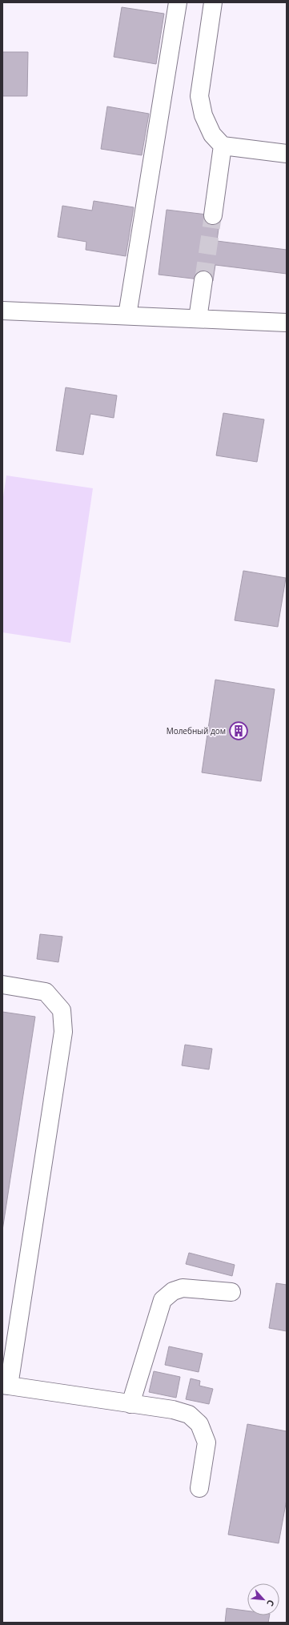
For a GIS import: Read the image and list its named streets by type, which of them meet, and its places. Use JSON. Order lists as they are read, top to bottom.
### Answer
{
  "places": {
    "building": ["Молебный дом"]
  },
  "north": "bottom right"
}
